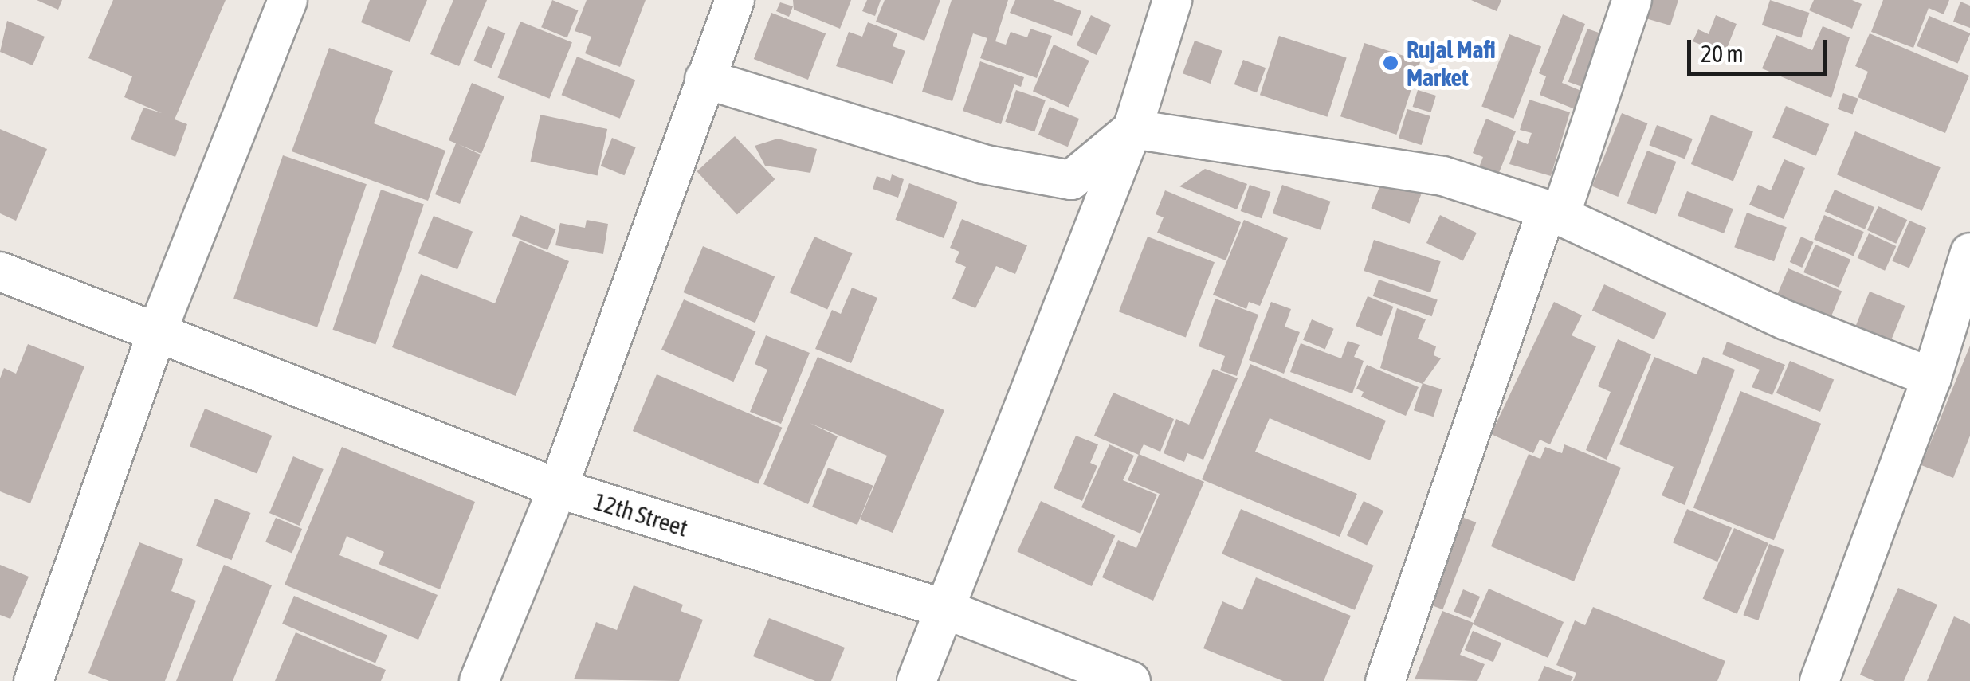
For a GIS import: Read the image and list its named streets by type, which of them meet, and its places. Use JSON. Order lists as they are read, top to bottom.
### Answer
{
  "streets": {
    "street": ["12th Street"]
  },
  "places": ["Rujal Mafi Market"],
  "scale_bar": "20 m"
}
